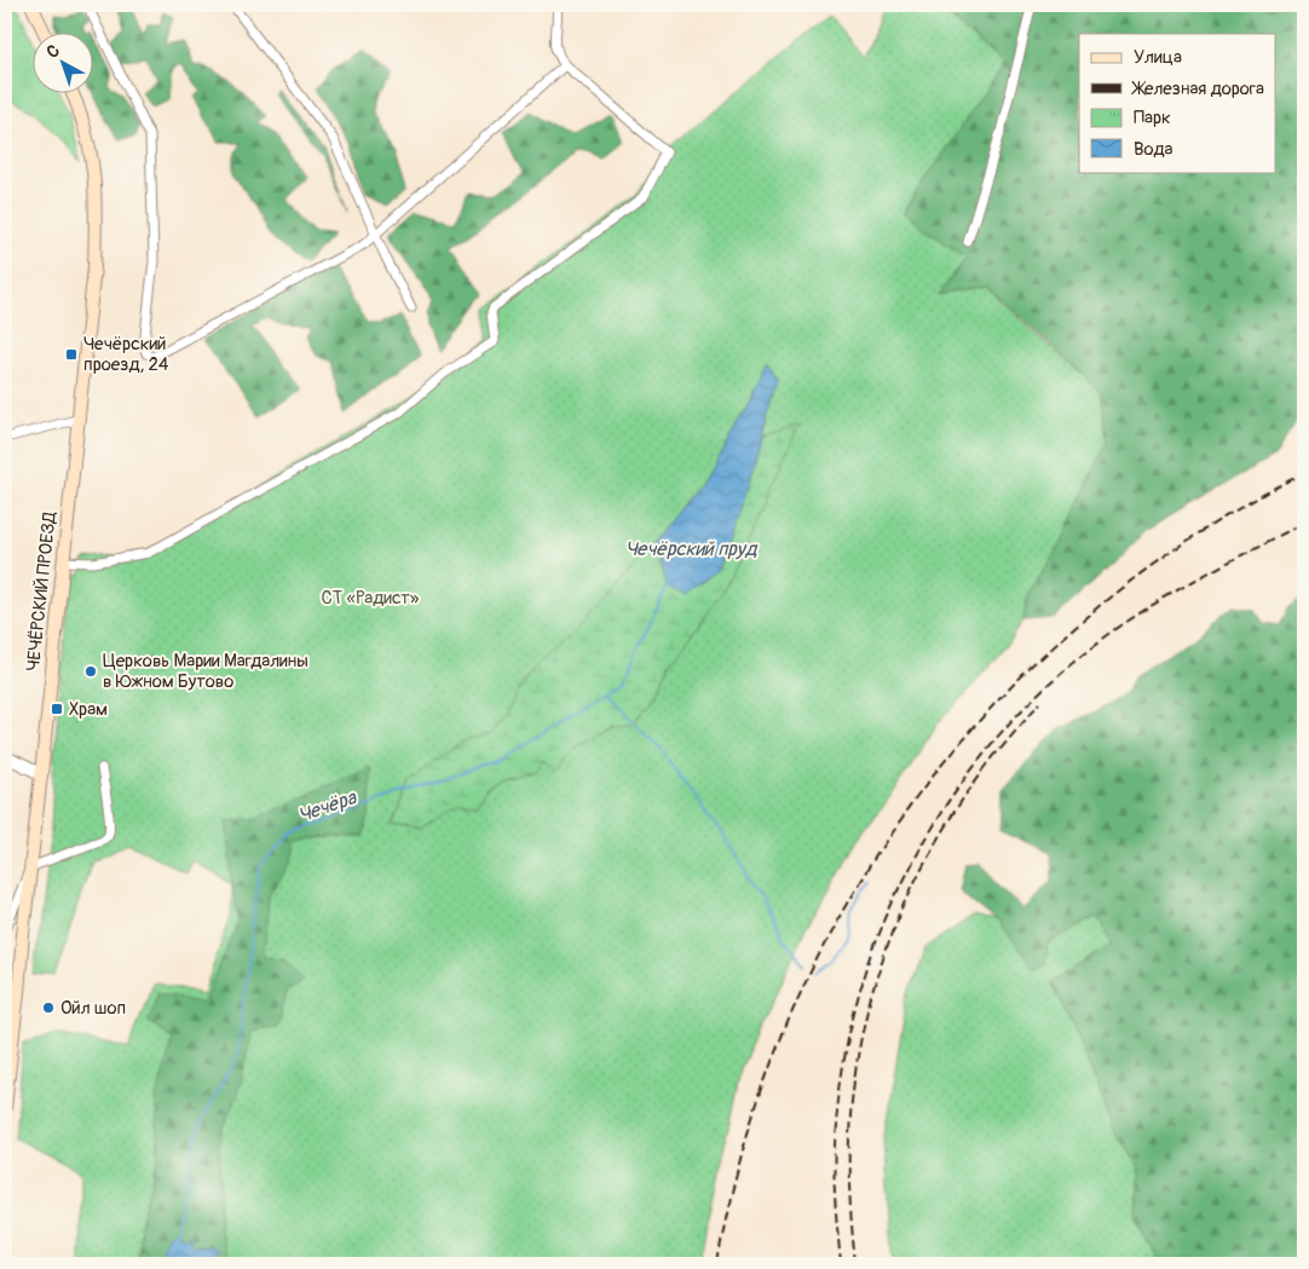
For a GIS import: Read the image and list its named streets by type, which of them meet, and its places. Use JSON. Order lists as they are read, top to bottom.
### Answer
{
  "streets": {
    "main road": ["ЧЕЧЁРСКИЙ ПРОЕЗД"]
  },
  "water": ["Чечёрский пруд", "Чечёра"],
  "parks": ["СТ «Радист»"],
  "places": {
    "transit": ["Чечёрский проезд, 24", "Храм"],
    "other": ["Церковь Марии Магдалины в Южном Бутово", "Ойл шоп"]
  },
  "legend": [
    "Улица",
    "Железная дорога",
    "Парк",
    "Вода"
  ],
  "north": "top left"
}
